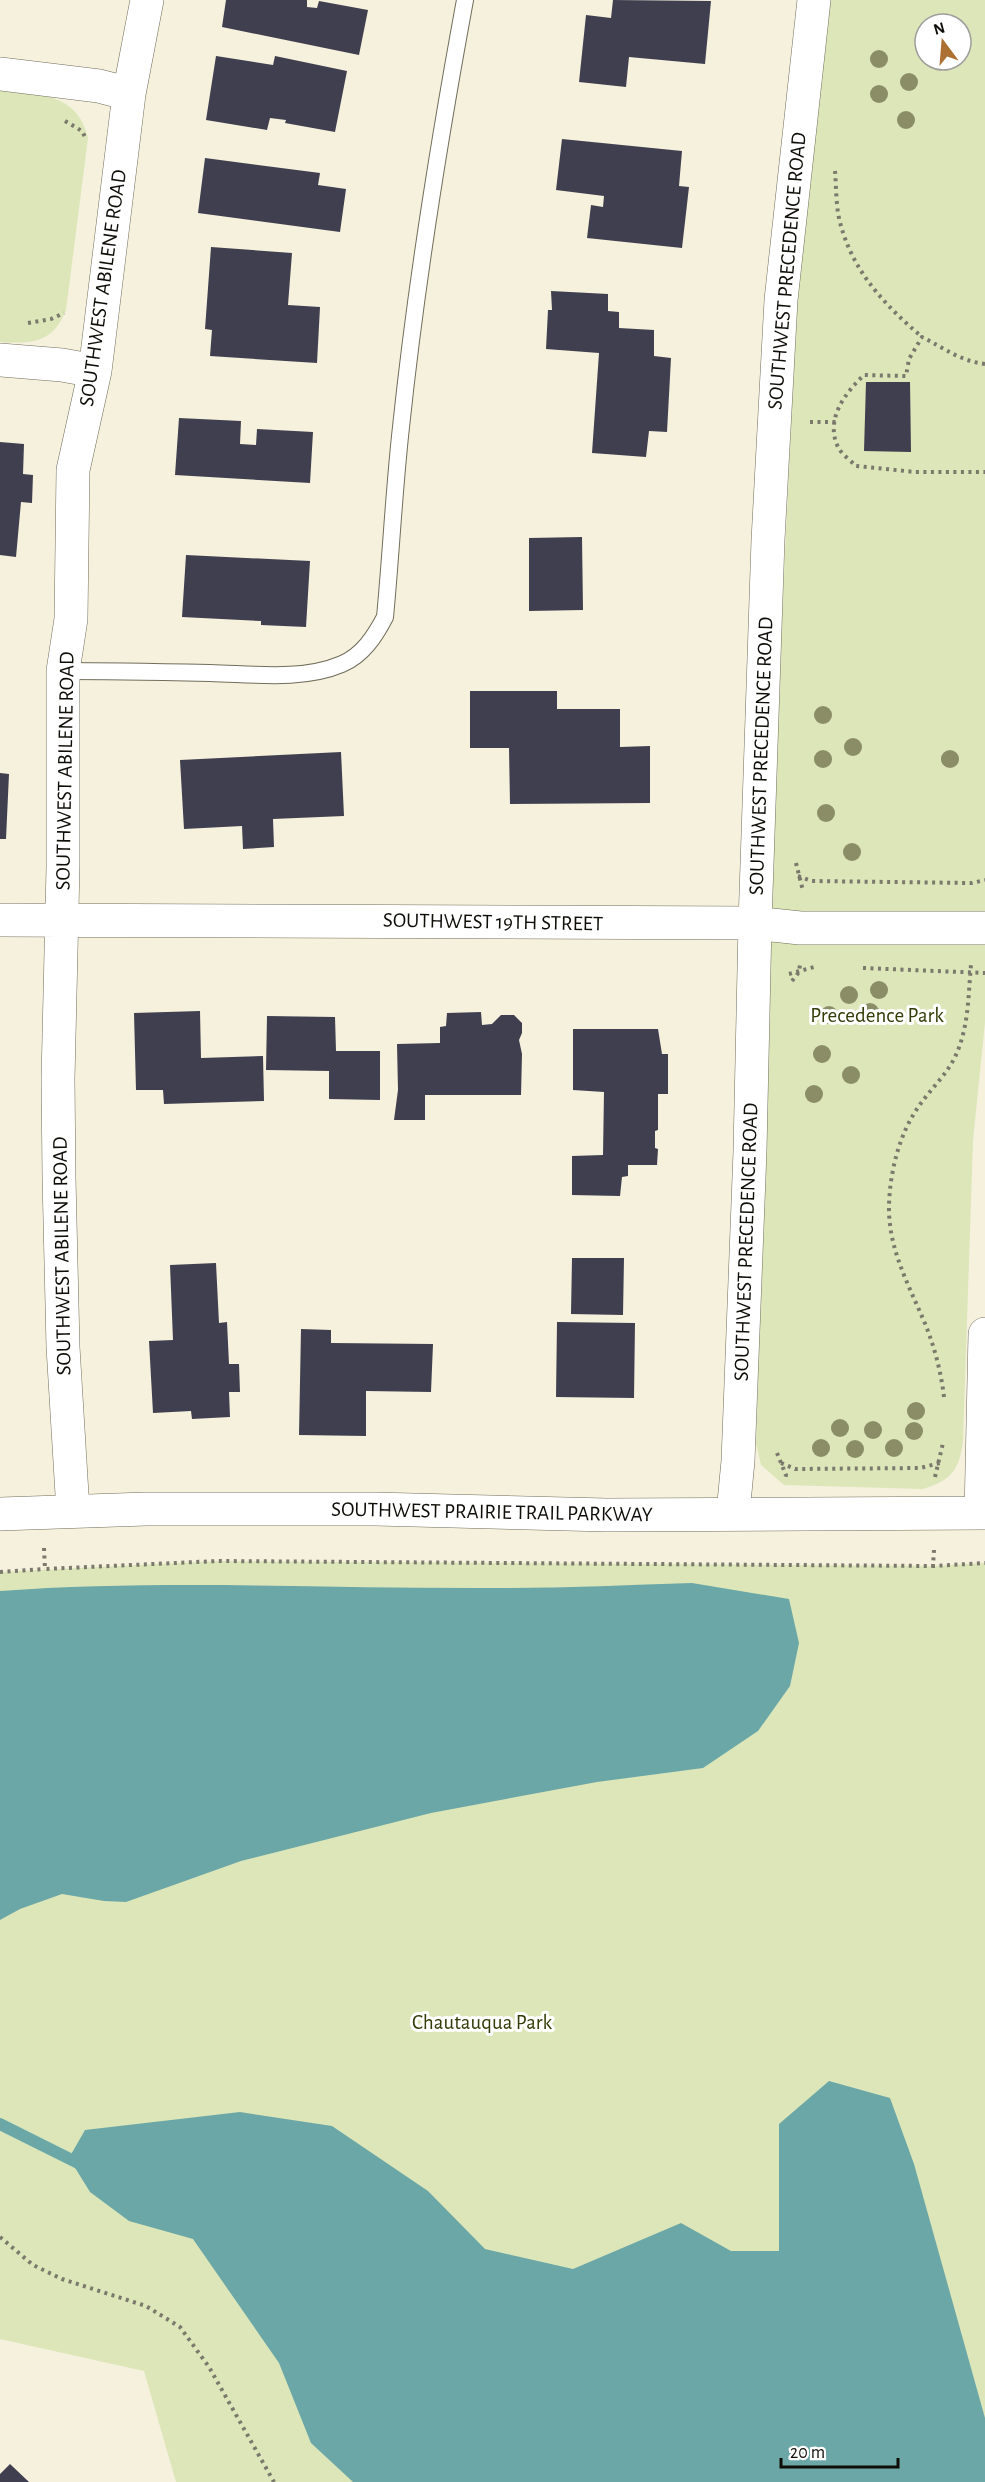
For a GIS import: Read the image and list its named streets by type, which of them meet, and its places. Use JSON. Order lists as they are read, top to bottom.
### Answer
{
  "streets": {
    "street": [
      "SOUTHWEST PRECEDENCE ROAD",
      "SOUTHWEST ABILENE ROAD",
      "SOUTHWEST 19TH STREET",
      "SOUTHWEST PRAIRIE TRAIL PARKWAY"
    ]
  },
  "crossings": [
    ["SOUTHWEST PRECEDENCE ROAD", "SOUTHWEST 19TH STREET"],
    ["SOUTHWEST PRECEDENCE ROAD", "SOUTHWEST PRAIRIE TRAIL PARKWAY"],
    ["SOUTHWEST ABILENE ROAD", "SOUTHWEST 19TH STREET"],
    ["SOUTHWEST ABILENE ROAD", "SOUTHWEST PRAIRIE TRAIL PARKWAY"]
  ],
  "parks": ["Precedence Park", "Chautauqua Park"],
  "scale_bar": "20 m",
  "north": "top"
}
